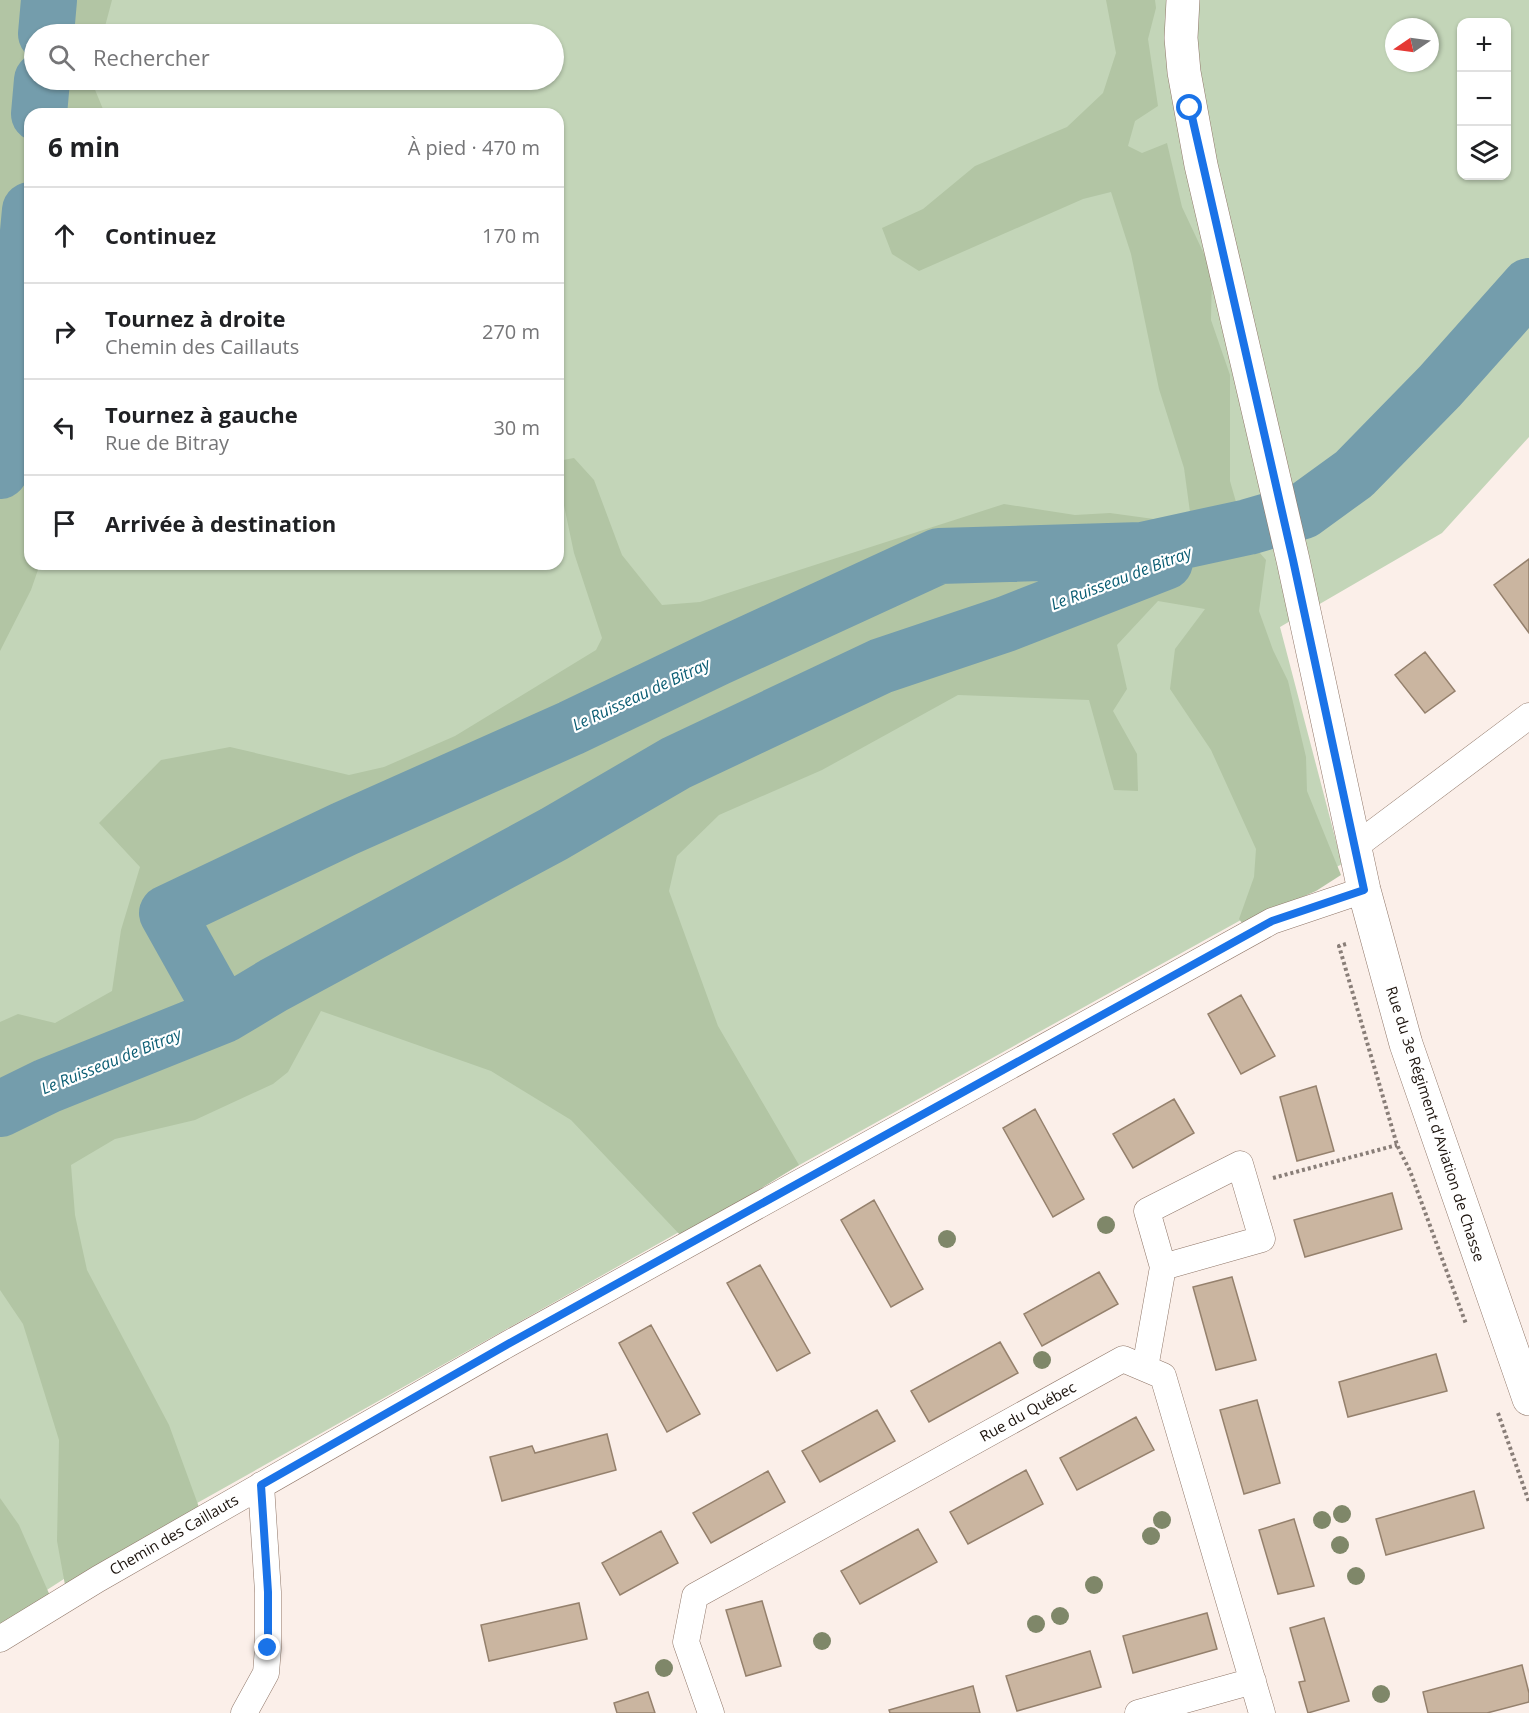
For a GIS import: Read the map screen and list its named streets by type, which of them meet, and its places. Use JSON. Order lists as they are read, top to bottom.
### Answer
{
  "streets": {
    "main road": ["Rue du 3e Régiment d'Aviation de Chasse"],
    "street": ["Rue du Québec", "Chemin des Caillauts"]
  },
  "crossings": [
    ["Rue du 3e Régiment d'Aviation de Chasse", "Chemin des Caillauts"]
  ],
  "water": ["Le Ruisseau de Bitray"],
  "north": "left",
  "page": {
    "map_buttons": ["+", "−"],
    "search": "Rechercher",
    "heading": ["6 min", "À pied · 470 m"],
    "list": [
      ["Continuez", "170 m"],
      ["Tournez à droite", "Chemin des Caillauts", "270 m"],
      ["Tournez à gauche", "Rue de Bitray", "30 m"],
      "Arrivée à destination"
    ]
  }
}
